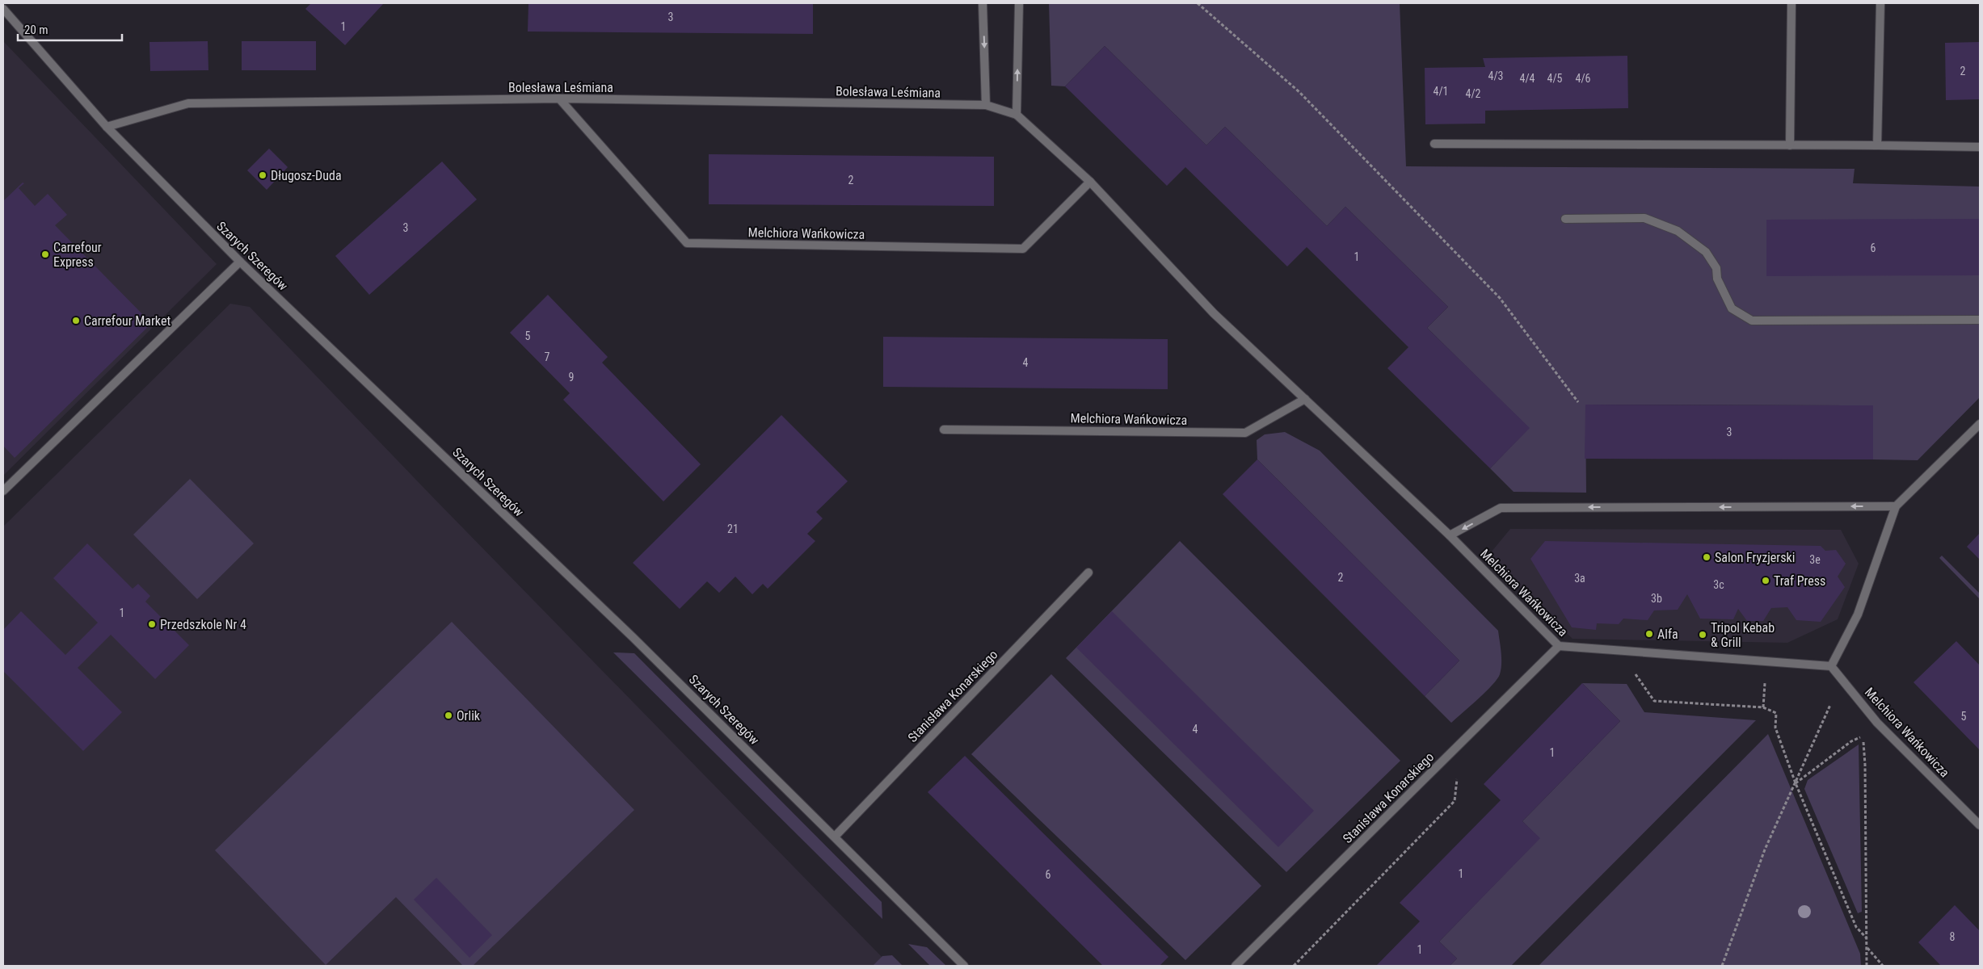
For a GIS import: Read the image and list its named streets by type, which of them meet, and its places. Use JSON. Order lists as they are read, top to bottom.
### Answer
{
  "streets": {
    "street": [
      "Bolesława Leśmiana",
      "Melchiora Wańkowicza",
      "Szarych Szeregów",
      "Stanisława Konarskiego"
    ]
  },
  "crossings": [
    ["Bolesława Leśmiana", "Melchiora Wańkowicza"],
    ["Bolesława Leśmiana", "Szarych Szeregów"],
    ["Melchiora Wańkowicza", "Stanisława Konarskiego"],
    ["Szarych Szeregów", "Stanisława Konarskiego"]
  ],
  "places": [
    "Długosz-Duda",
    "Carrefour Express",
    "Carrefour Market",
    "Salon Fryzjerski",
    "Traf Press",
    "Przedszkole Nr 4",
    "Alfa",
    "Tripol Kebab & Grill",
    "Orlik"
  ],
  "house_numbers": [
    "3",
    "1",
    "2",
    "4/3",
    "4/4",
    "4/5",
    "4/6",
    "4/1",
    "4/2",
    "2",
    "3",
    "6",
    "1",
    "5",
    "7",
    "4",
    "9",
    "3",
    "21",
    "3e",
    "2",
    "3a",
    "3c",
    "3b",
    "1",
    "5",
    "4",
    "1",
    "1",
    "6",
    "8",
    "1"
  ],
  "scale_bar": "20 m"
}
